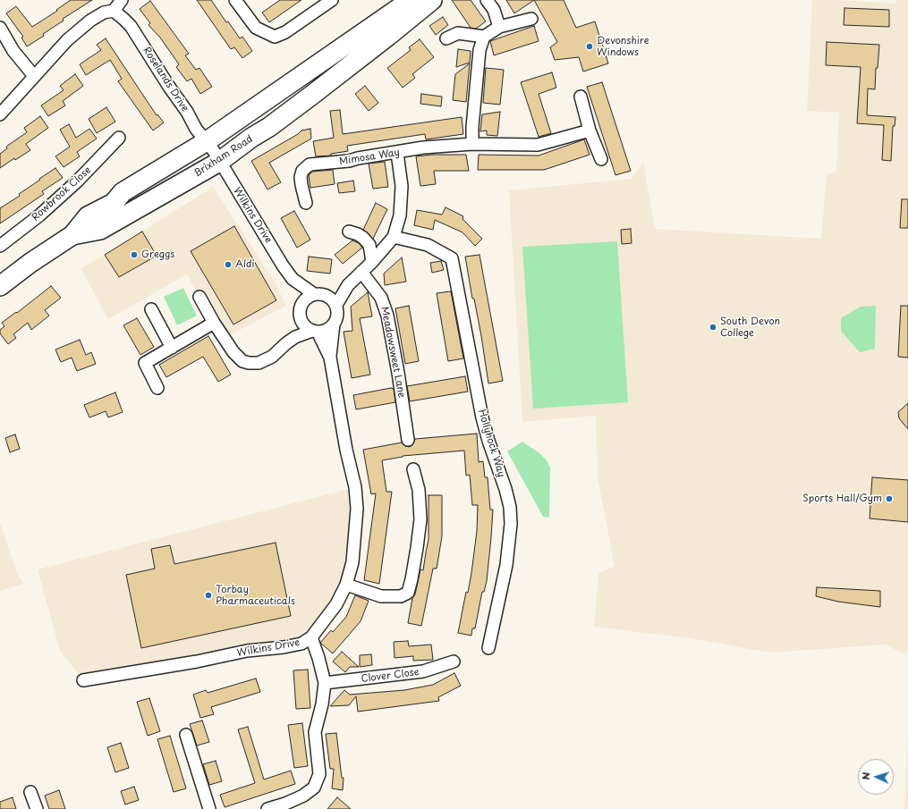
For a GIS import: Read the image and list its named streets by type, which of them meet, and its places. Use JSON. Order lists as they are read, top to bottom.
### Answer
{
  "streets": {
    "main road": ["Brixham Road"],
    "street": [
      "Roselands Drive",
      "Mimosa Way",
      "Rowbrook Close",
      "Wilkins Drive",
      "Meadowsweet Lane",
      "Hollyhock Way",
      "Clover Close"
    ]
  },
  "crossings": [
    ["Roselands Drive", "Brixham Road"],
    ["Roselands Drive", "Wilkins Drive"],
    ["Brixham Road", "Wilkins Drive"]
  ],
  "places": [
    "Devonshire Windows",
    "Greggs",
    "Aldi",
    "South Devon College",
    "Sports Hall/Gym",
    "Torbay Pharmaceuticals"
  ],
  "north": "left"
}
